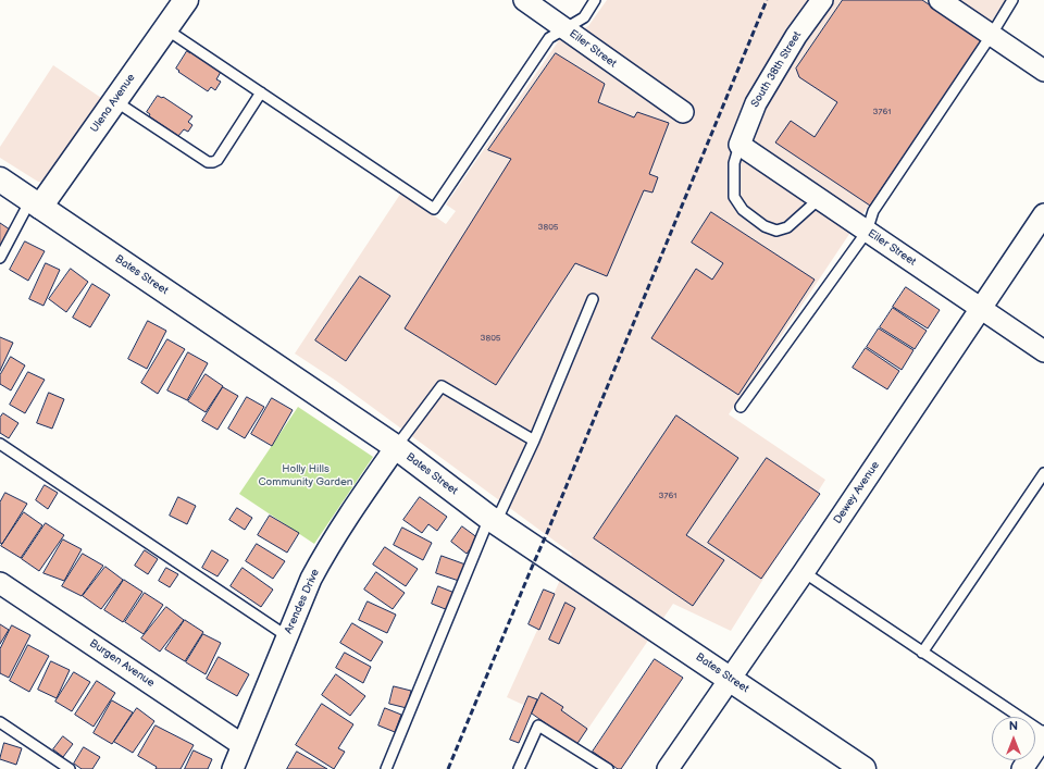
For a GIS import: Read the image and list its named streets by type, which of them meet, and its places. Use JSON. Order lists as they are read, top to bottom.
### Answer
{
  "streets": {
    "main road": ["Ulena Avenue", "Bates Street"],
    "street": [
      "Eiler Street",
      "South 38th Street",
      "Dewey Avenue",
      "Arendes Drive",
      "Burgen Avenue"
    ]
  },
  "crossings": [
    ["Eiler Street", "South 38th Street"],
    ["Eiler Street", "Dewey Avenue"],
    ["Ulena Avenue", "Bates Street"],
    ["Bates Street", "Dewey Avenue"],
    ["Bates Street", "Arendes Drive"],
    ["Arendes Drive", "Burgen Avenue"]
  ],
  "parks": ["Holly Hills Community Garden"],
  "house_numbers": [
    "3761",
    "3805",
    "3805",
    "3761"
  ],
  "north": "top"
}
